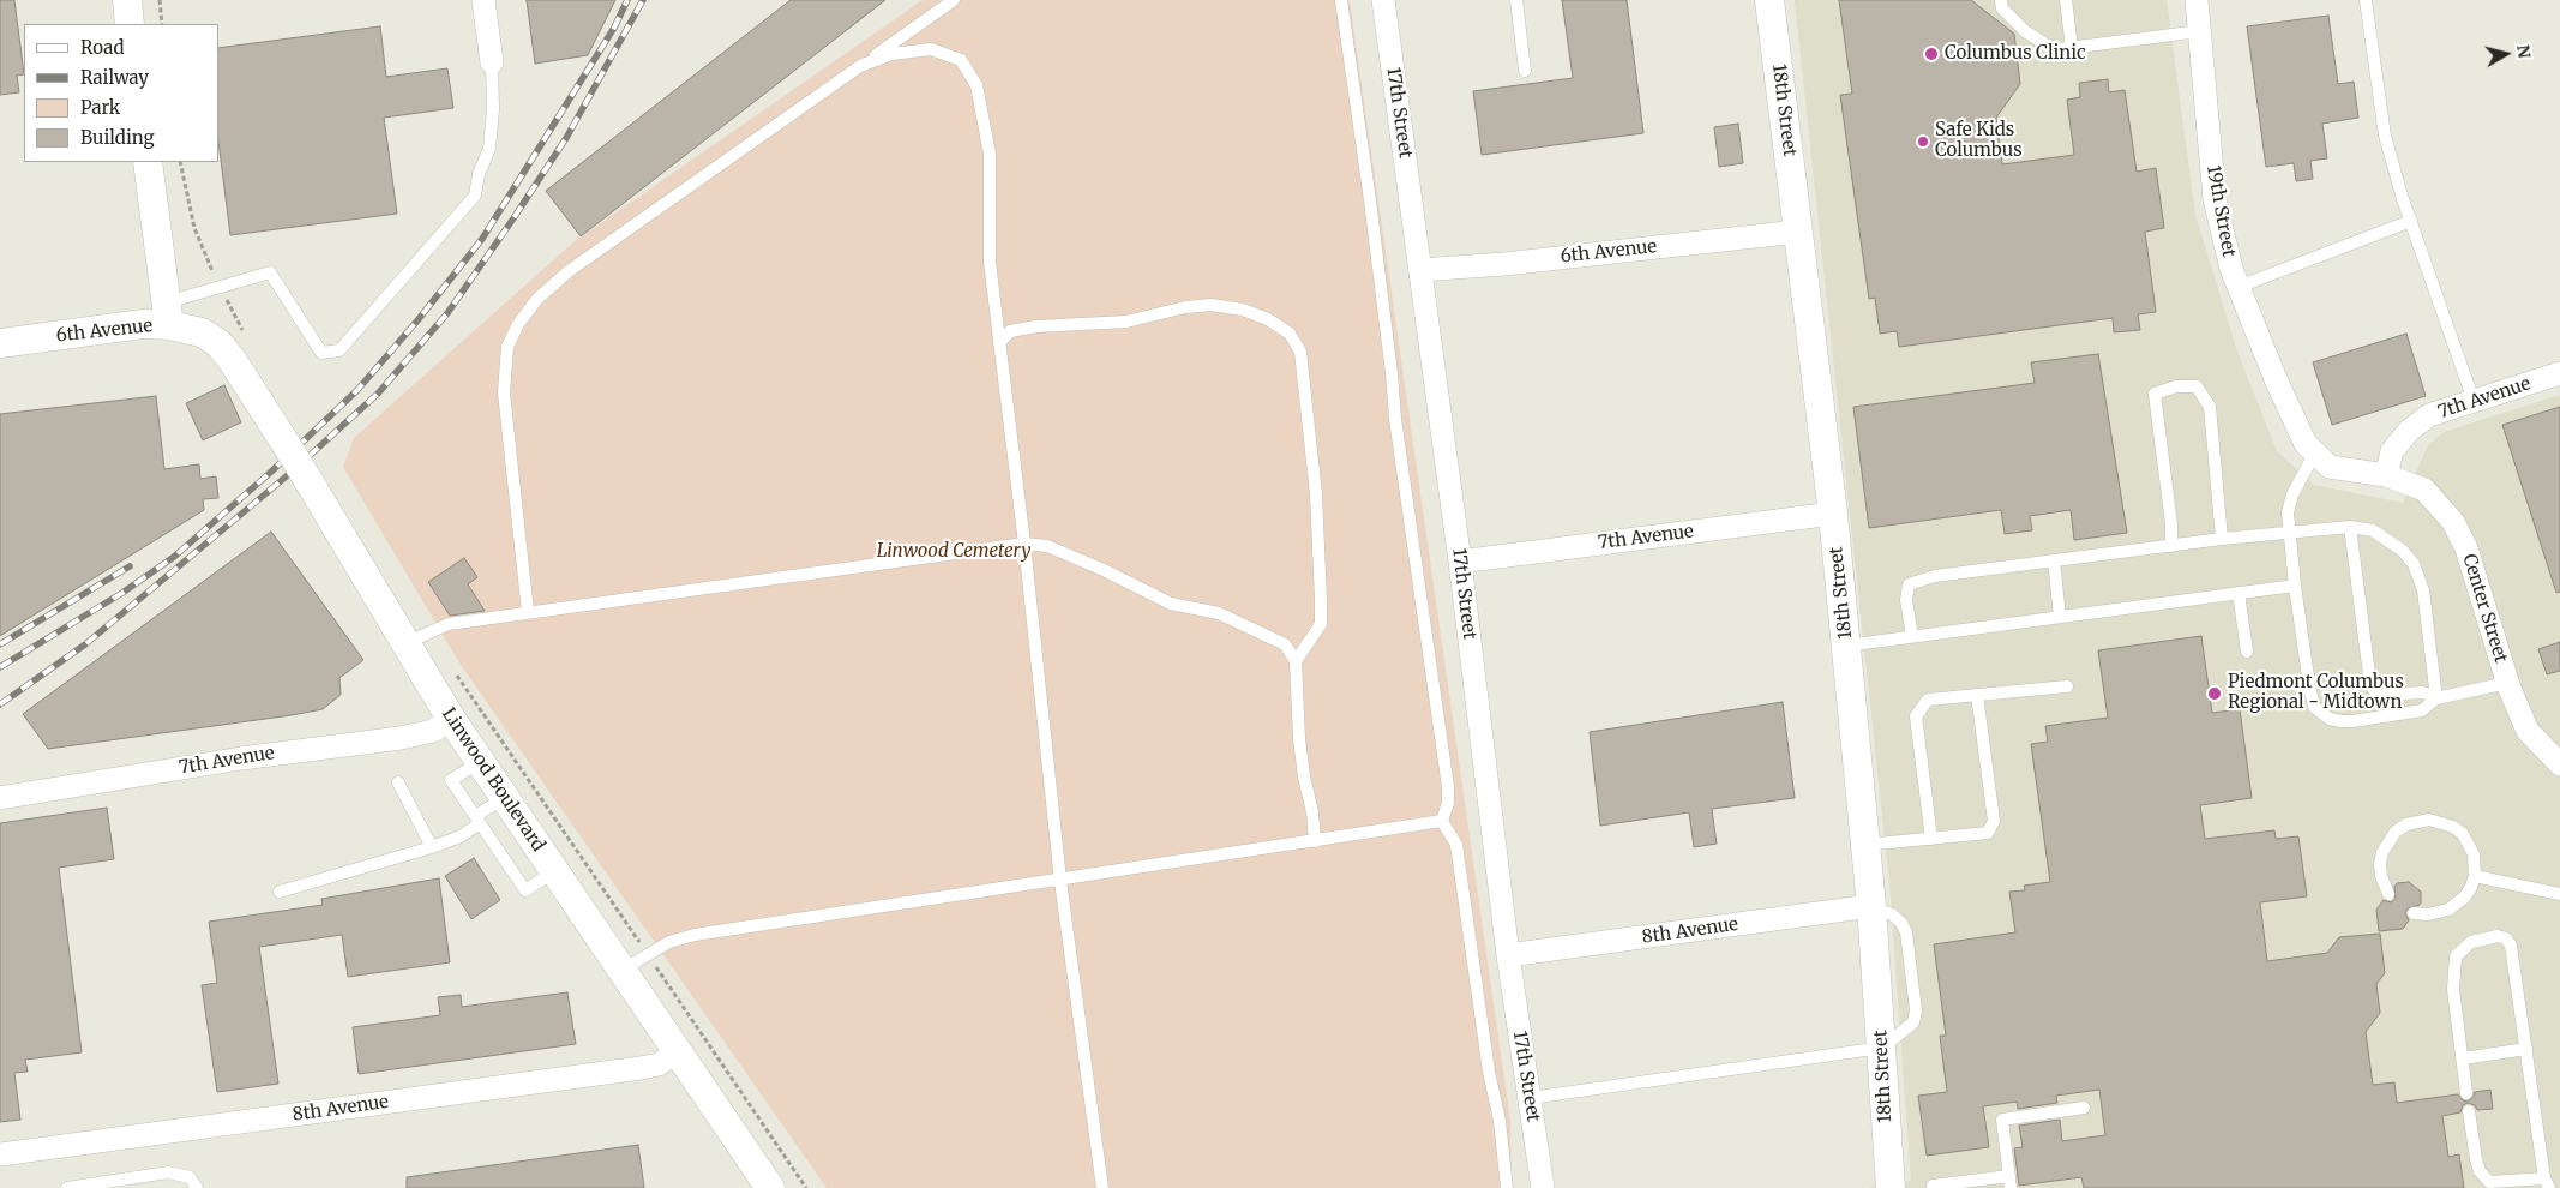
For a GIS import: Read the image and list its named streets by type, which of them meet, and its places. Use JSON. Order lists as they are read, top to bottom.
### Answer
{
  "streets": {
    "street": [
      "18th Street",
      "17th Street",
      "19th Street",
      "6th Avenue",
      "7th Avenue",
      "Center Street",
      "Linwood Boulevard",
      "8th Avenue"
    ]
  },
  "crossings": [
    ["18th Street", "6th Avenue"],
    ["18th Street", "7th Avenue"],
    ["18th Street", "8th Avenue"],
    ["17th Street", "6th Avenue"],
    ["17th Street", "7th Avenue"],
    ["17th Street", "8th Avenue"],
    ["6th Avenue", "Linwood Boulevard"],
    ["7th Avenue", "Center Street"],
    ["7th Avenue", "Linwood Boulevard"],
    ["Linwood Boulevard", "8th Avenue"]
  ],
  "parks": ["Linwood Cemetery"],
  "places": ["Columbus Clinic", "Safe Kids Columbus", "Piedmont Columbus Regional - Midtown"],
  "legend": [
    "Road",
    "Railway",
    "Park",
    "Building"
  ],
  "north": "right"
}
